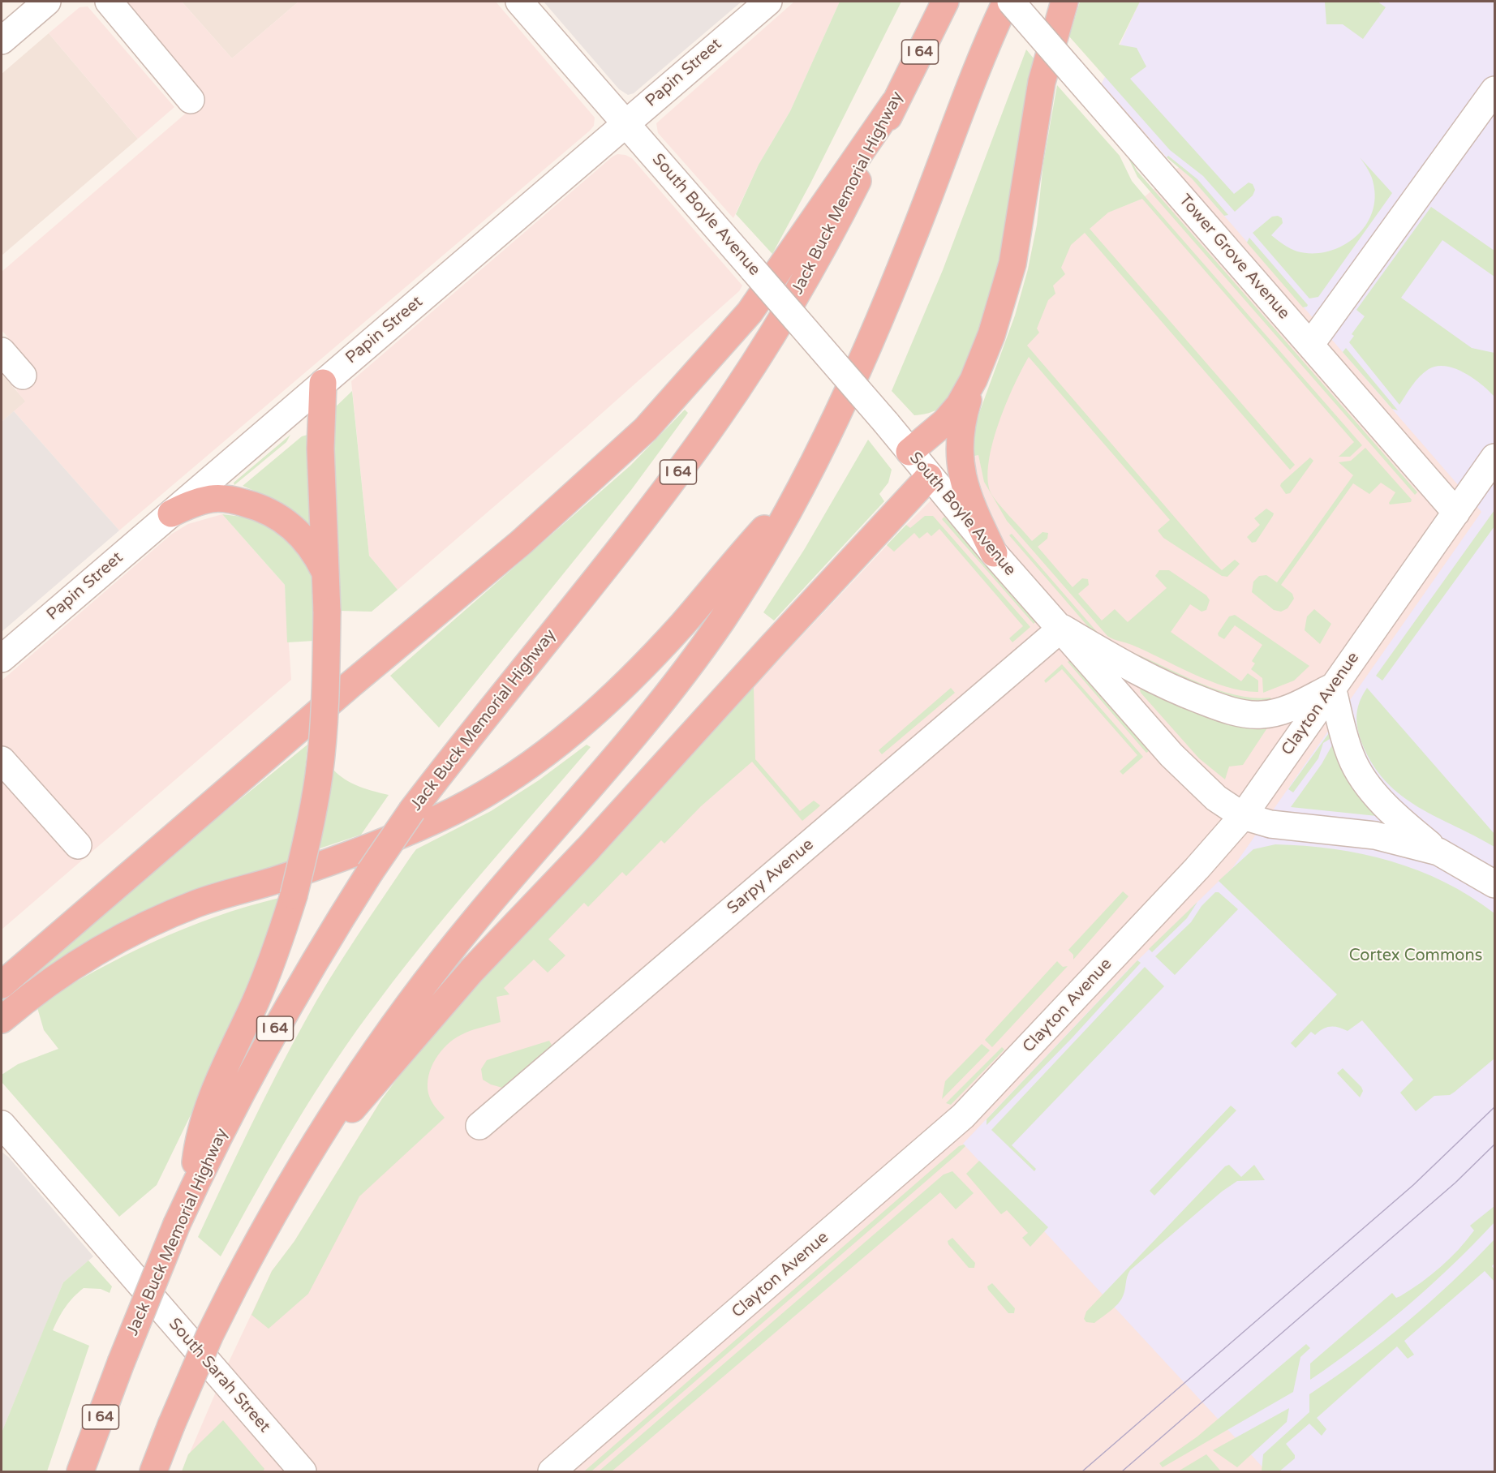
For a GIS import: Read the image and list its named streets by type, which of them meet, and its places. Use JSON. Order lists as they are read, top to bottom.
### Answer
{
  "streets": {
    "highway": ["I 64", "Jack Buck Memorial Highway"],
    "street": [
      "Papin Street",
      "South Boyle Avenue",
      "Tower Grove Avenue",
      "Clayton Avenue",
      "Sarpy Avenue",
      "South Sarah Street"
    ]
  },
  "crossings": [
    ["Papin Street", "South Boyle Avenue"],
    ["South Boyle Avenue", "Clayton Avenue"],
    ["South Boyle Avenue", "Sarpy Avenue"],
    ["Tower Grove Avenue", "Clayton Avenue"]
  ],
  "parks": ["Cortex Commons"]
}
